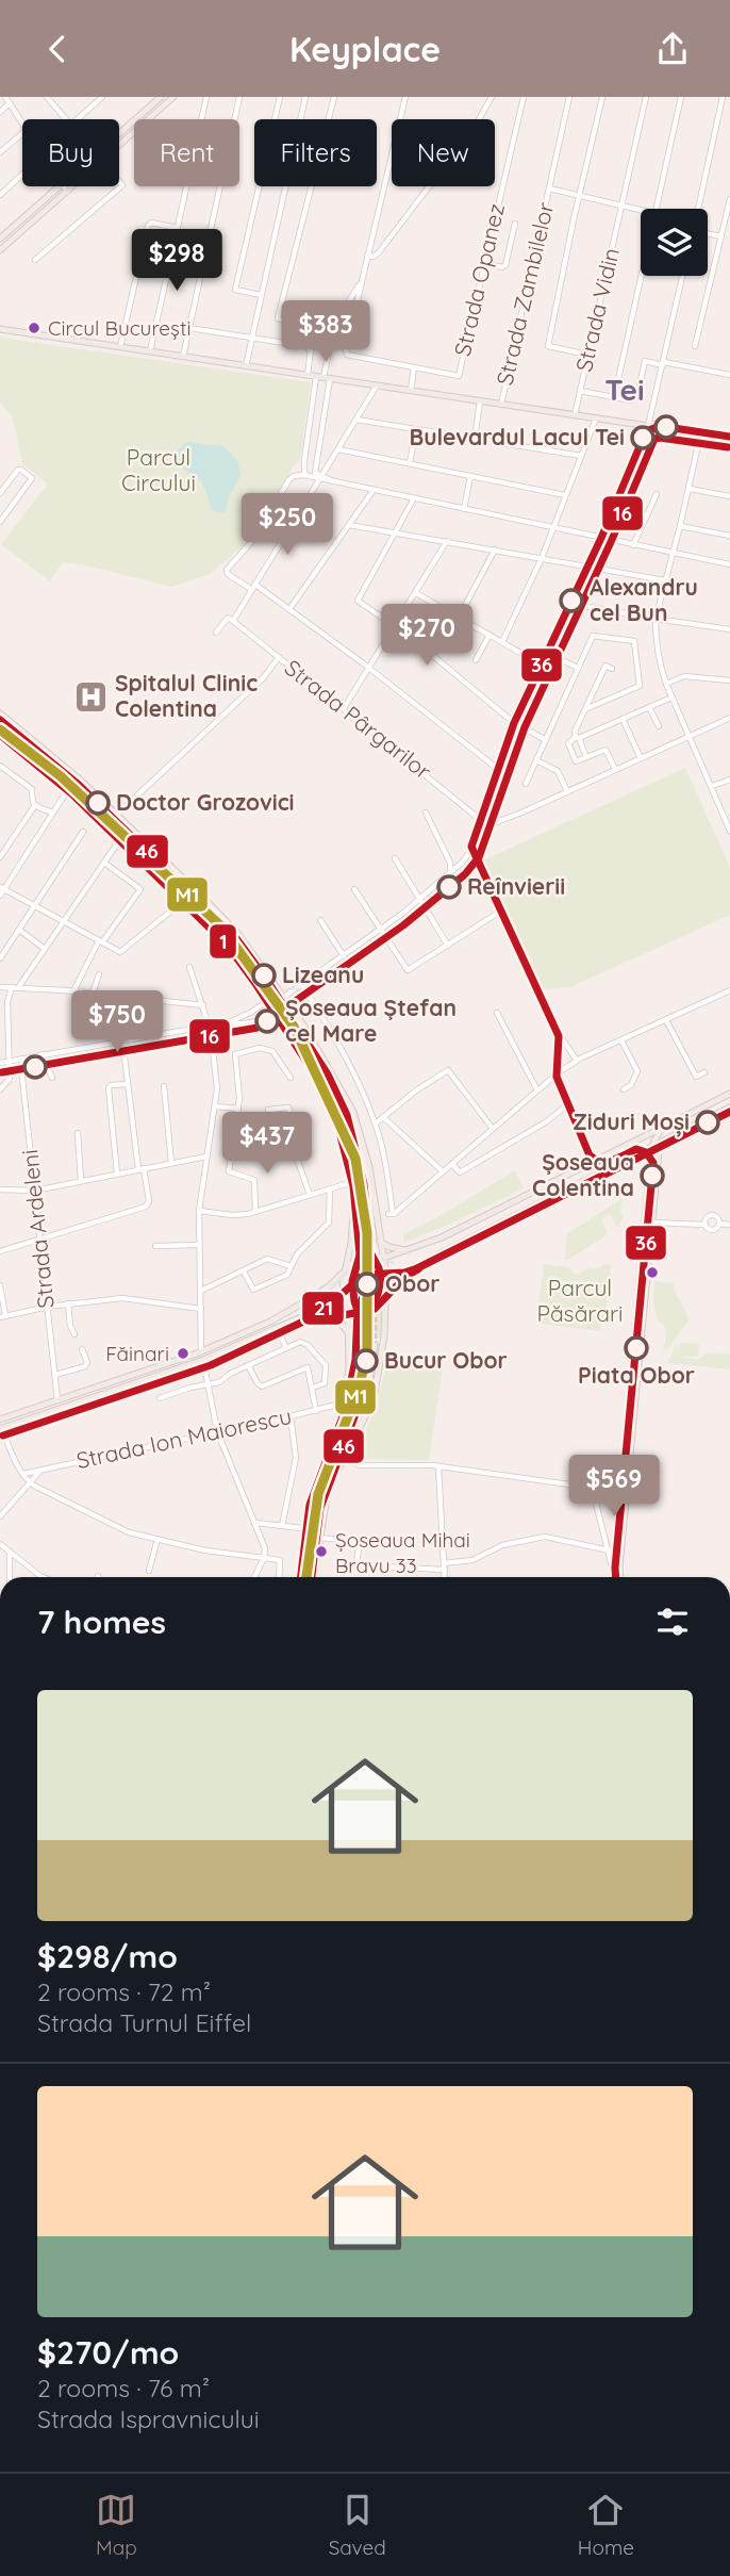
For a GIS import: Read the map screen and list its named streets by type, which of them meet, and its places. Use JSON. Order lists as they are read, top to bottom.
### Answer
{
  "streets": {
    "street": [
      "Strada Opanez",
      "Strada Zambilelor",
      "Strada Vidin",
      "Strada Pârgarilor",
      "Strada Ardeleni",
      "Strada Ion Maiorescu"
    ]
  },
  "districts": ["Tei"],
  "parks": ["Parcul Circului", "Parcul Păsărari"],
  "places": {
    "other": [
      "Circul București",
      "Bulevardul Lacul Tei",
      "Alexandru cel Bun",
      "Doctor Grozovici",
      "Reînvierii",
      "Lizeanu",
      "Șoseaua Ștefan cel Mare",
      "Ziduri Moși",
      "Șoseaua Colentina",
      "Obor",
      "Piata Obor",
      "Făinari",
      "Bucur Obor",
      "Șoseaua Mihai Bravu 33"
    ],
    "hospital": ["Spitalul Clinic Colentina"]
  },
  "lines": [
    "transit line 36",
    "transit line 16",
    "transit line 46",
    "transit line M1",
    "transit line 1",
    "transit line 21"
  ],
  "page": {
    "header": "Keyplace",
    "chip": [
      "Buy",
      "Rent",
      "Filters",
      "New"
    ],
    "price": [
      "$298",
      "$383",
      "$250",
      "$270",
      "$750",
      "$437",
      "$569"
    ],
    "heading": "7 homes",
    "list": [
      {
        "name": "$298/mo",
        "note": "2 rooms · 72 m² · Strada Turnul Eiffel"
      },
      {
        "name": "$270/mo",
        "note": "2 rooms · 76 m² · Strada Ispravnicului"
      }
    ],
    "tabs": ["Map", "Saved", "Home"]
  }
}
